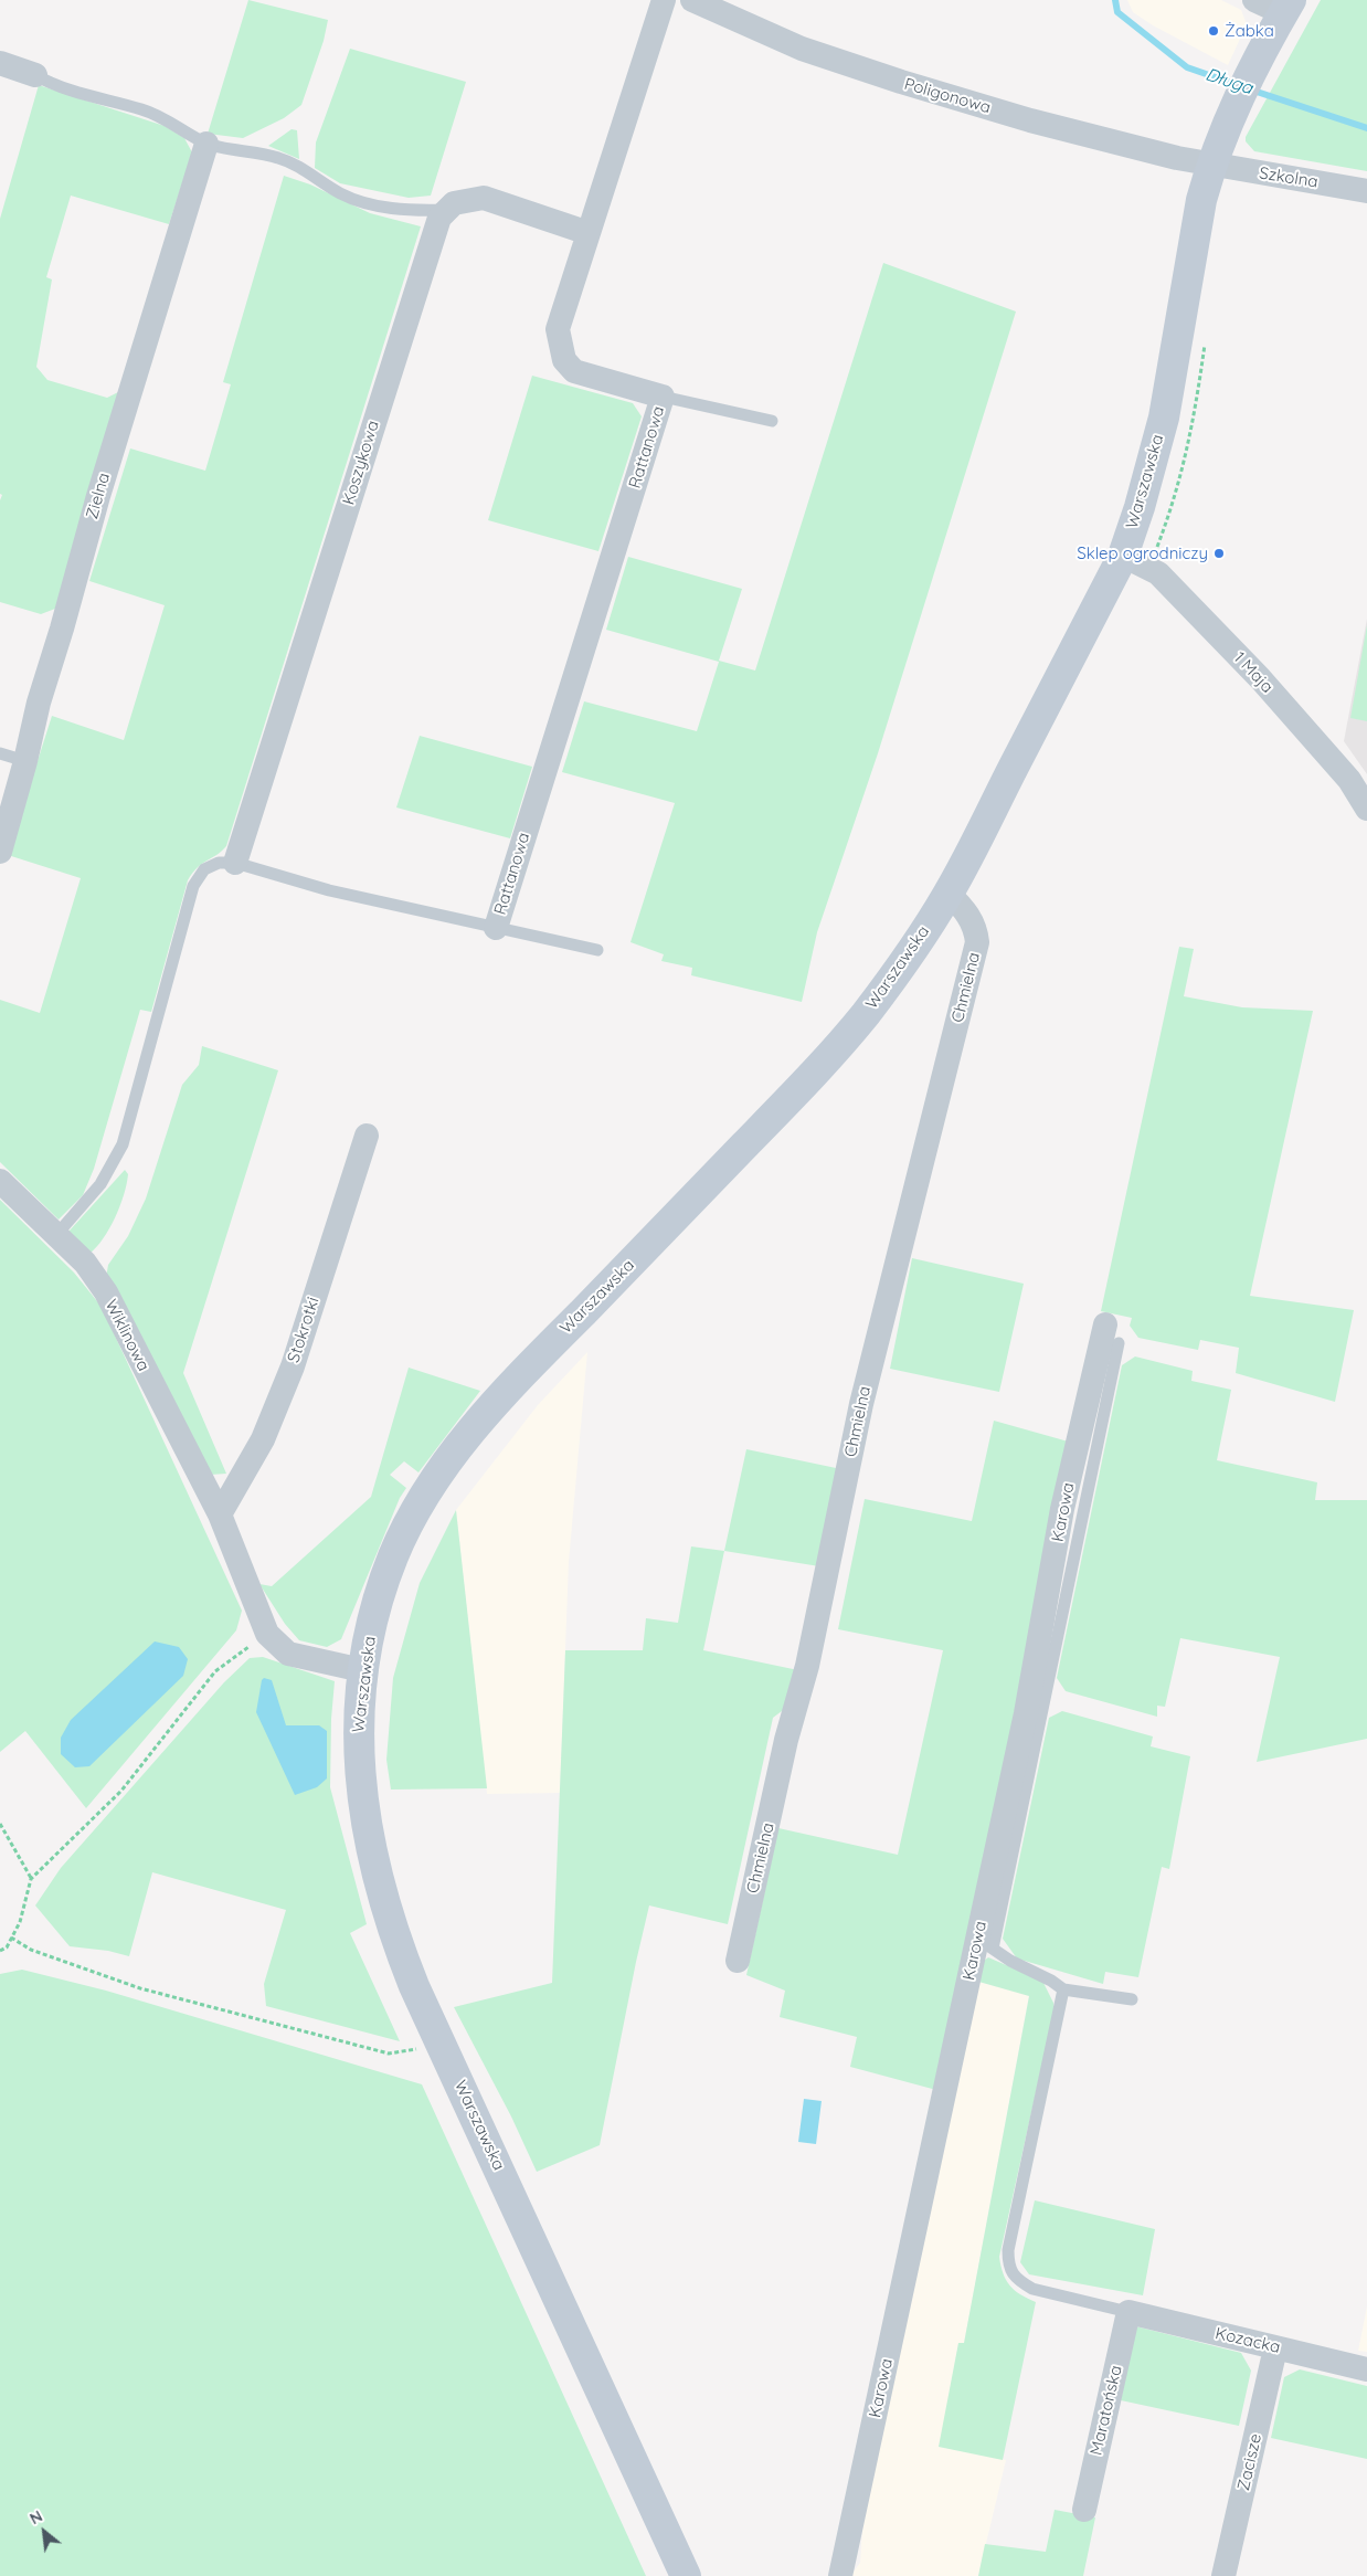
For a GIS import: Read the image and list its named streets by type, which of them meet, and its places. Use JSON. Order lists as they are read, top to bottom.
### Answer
{
  "streets": {
    "main road": ["Warszawska"],
    "street": [
      "Poligonowa",
      "Szkolna",
      "Rattanowa",
      "Koszykowa",
      "Zielna",
      "1 Maja",
      "Chmielna",
      "Stokrotki",
      "Wiklinowa",
      "Karowa",
      "Kozacka",
      "Maratońska",
      "Zacisze"
    ]
  },
  "crossings": [
    ["Poligonowa", "Szkolna"],
    ["Poligonowa", "Warszawska"],
    ["Szkolna", "Warszawska"],
    ["Warszawska", "1 Maja"],
    ["Warszawska", "Chmielna"],
    ["Stokrotki", "Wiklinowa"],
    ["Kozacka", "Maratońska"],
    ["Kozacka", "Zacisze"]
  ],
  "water": ["Długa"],
  "places": ["Żabka", "Sklep ogrodniczy"],
  "north": "top left"
}
